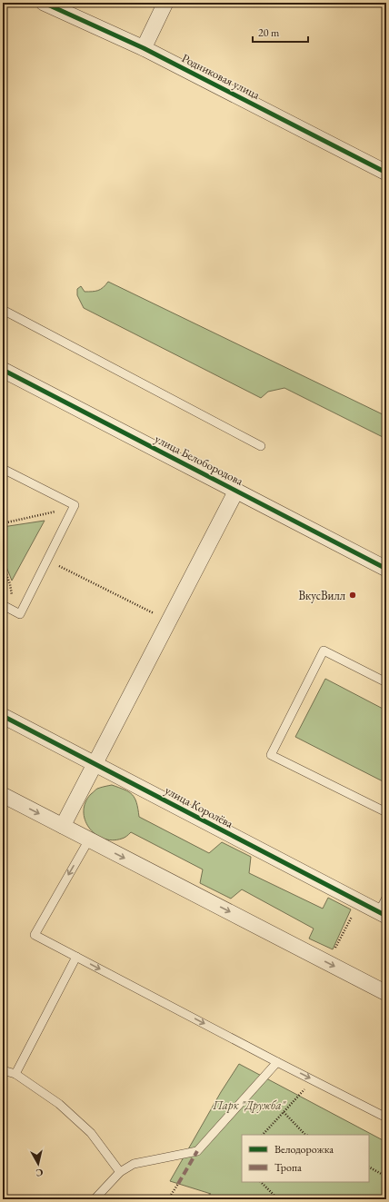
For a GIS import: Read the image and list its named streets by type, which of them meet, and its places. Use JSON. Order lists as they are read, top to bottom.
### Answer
{
  "streets": {
    "street": ["Родниковая улица", "улица Белобородова", "улица Королёва"]
  },
  "parks": ["Парк \"Дружба\""],
  "places": ["ВкусВилл"],
  "legend": ["Велодорожка", "Тропа"],
  "scale_bar": "20 m",
  "north": "bottom"
}
